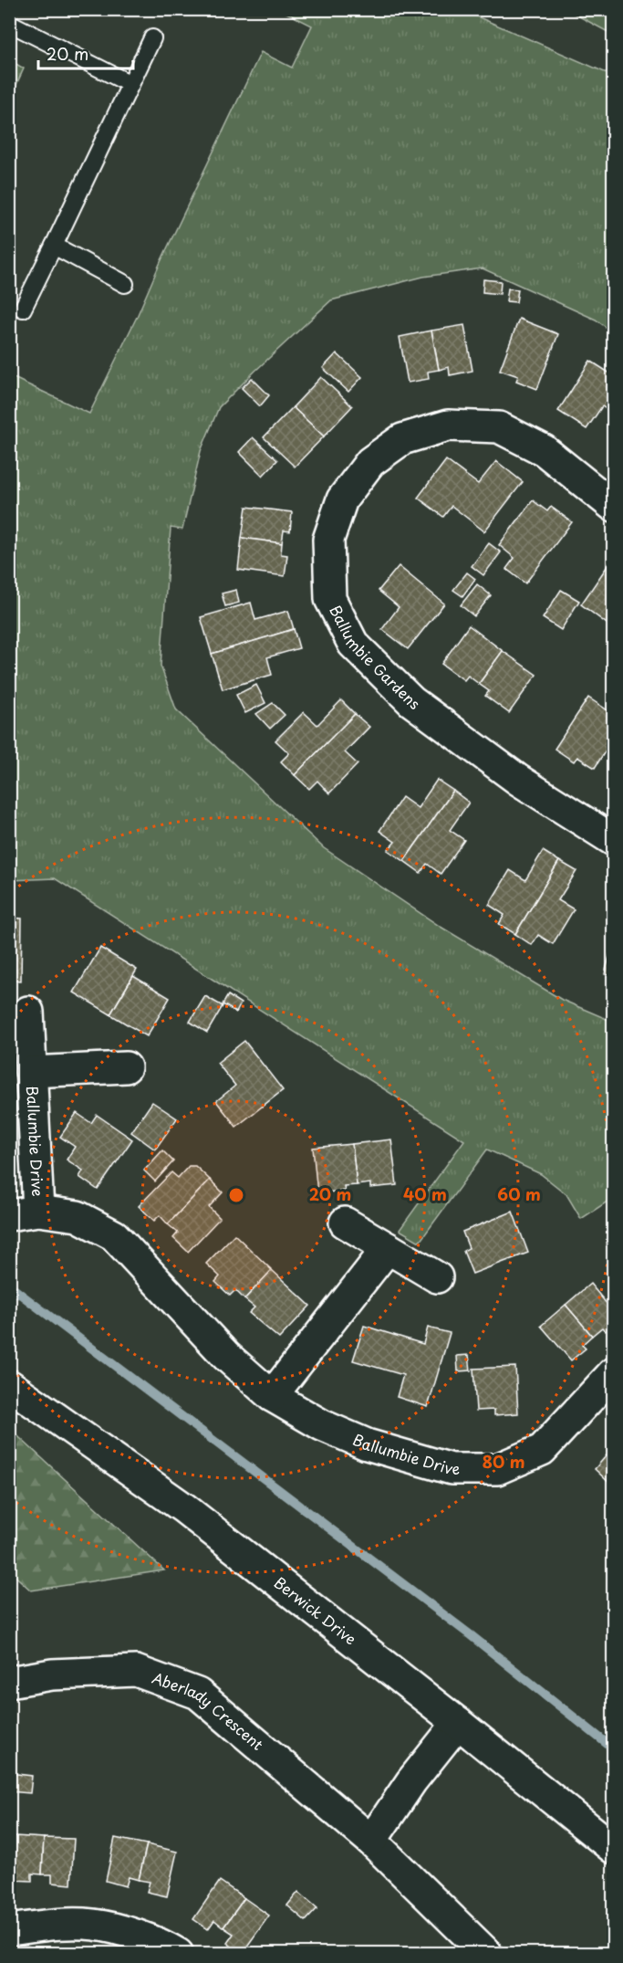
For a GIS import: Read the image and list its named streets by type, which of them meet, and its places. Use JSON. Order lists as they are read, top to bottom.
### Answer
{
  "streets": {
    "street": [
      "Ballumbie Gardens",
      "Ballumbie Drive",
      "Berwick Drive",
      "Aberlady Crescent"
    ]
  },
  "scale_bar": "20 m",
  "rings": [
    "20 m",
    "40 m",
    "60 m",
    "80 m"
  ]
}
